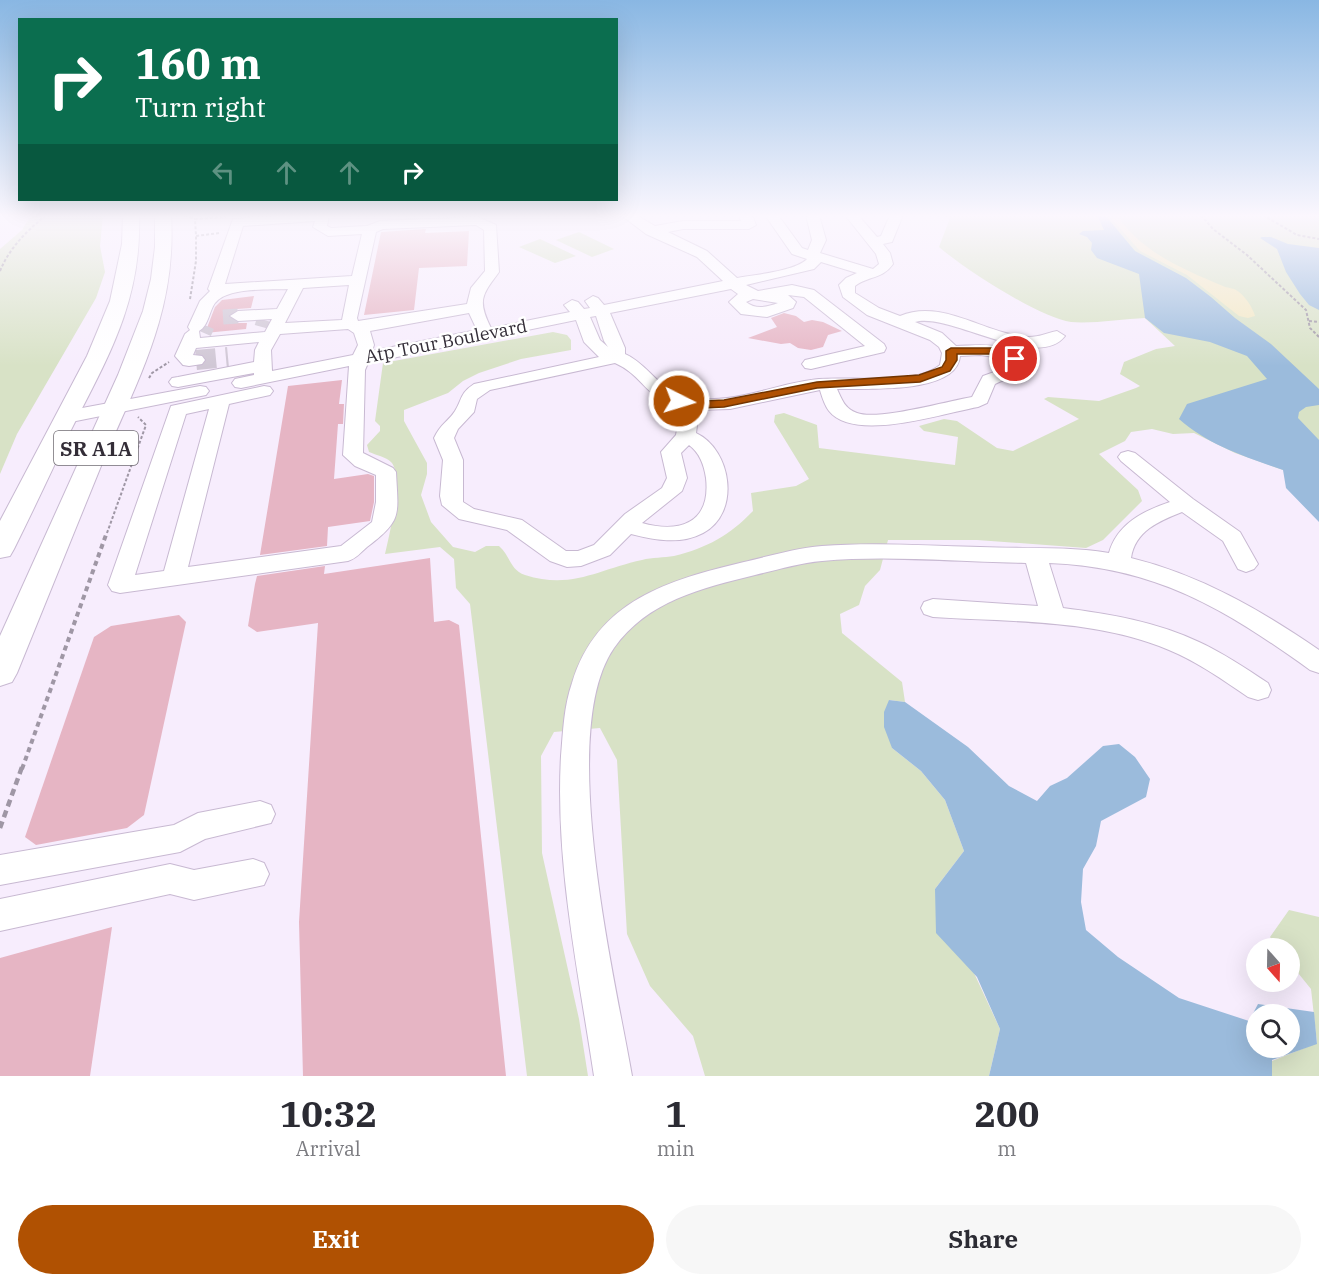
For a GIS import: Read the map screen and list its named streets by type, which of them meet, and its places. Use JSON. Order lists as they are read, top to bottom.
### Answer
{
  "streets": {
    "main road": ["SR A1A"],
    "street": ["Atp Tour Boulevard"]
  },
  "crossings": [
    ["Atp Tour Boulevard", "SR A1A"]
  ],
  "north": "bottom",
  "page": {
    "turn": ["160 m", "Turn right"],
    "eta": [
      "10:32",
      "Arrival",
      "1",
      "min",
      "200",
      "m"
    ],
    "buttons": ["Exit", "Share"]
  }
}
